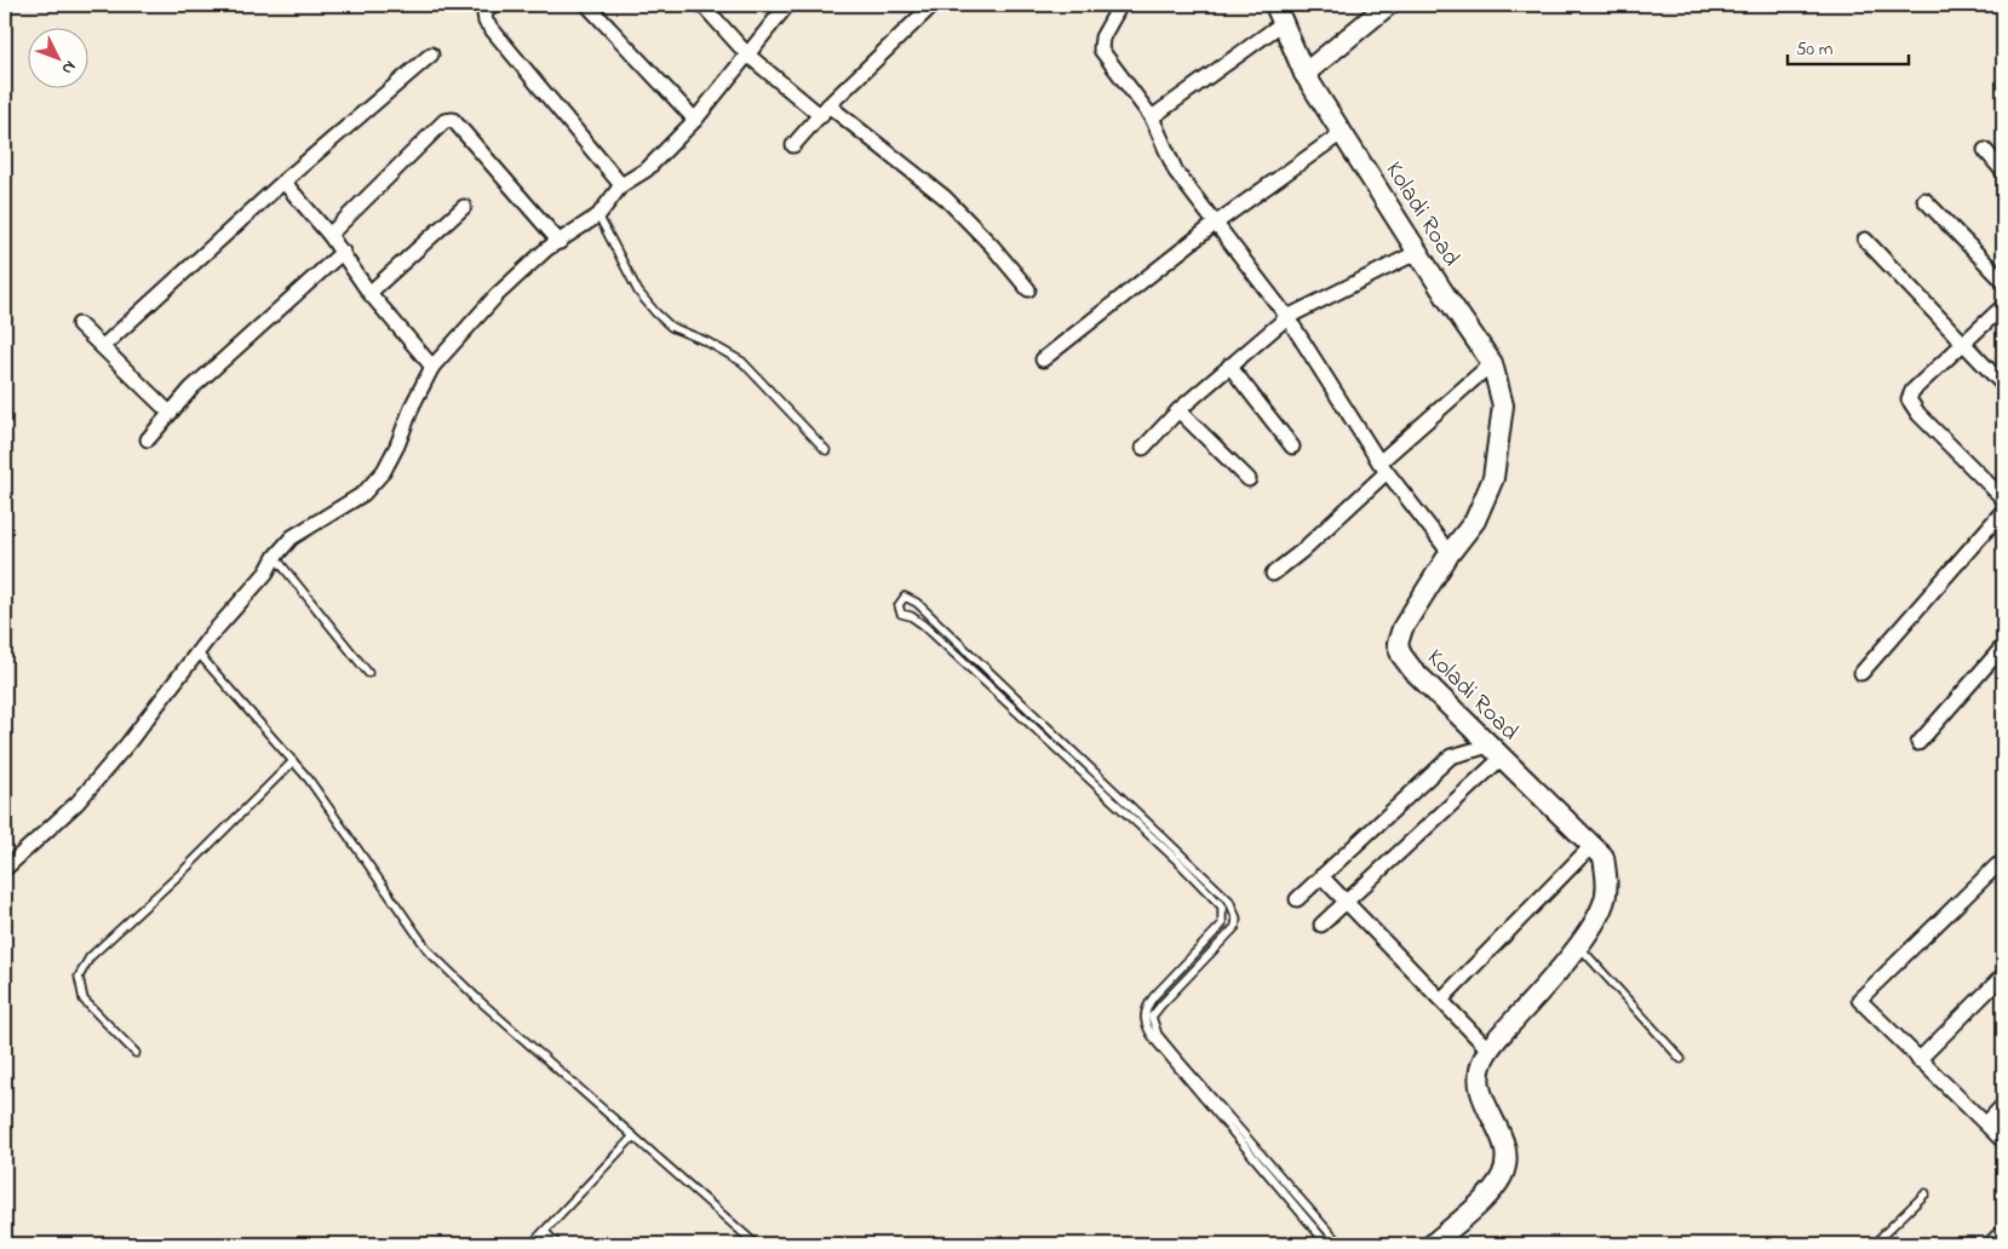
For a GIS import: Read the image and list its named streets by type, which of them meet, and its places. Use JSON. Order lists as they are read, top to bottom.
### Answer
{
  "streets": {
    "street": ["Koladi Road"]
  },
  "scale_bar": "50 m",
  "north": "bottom right"
}
